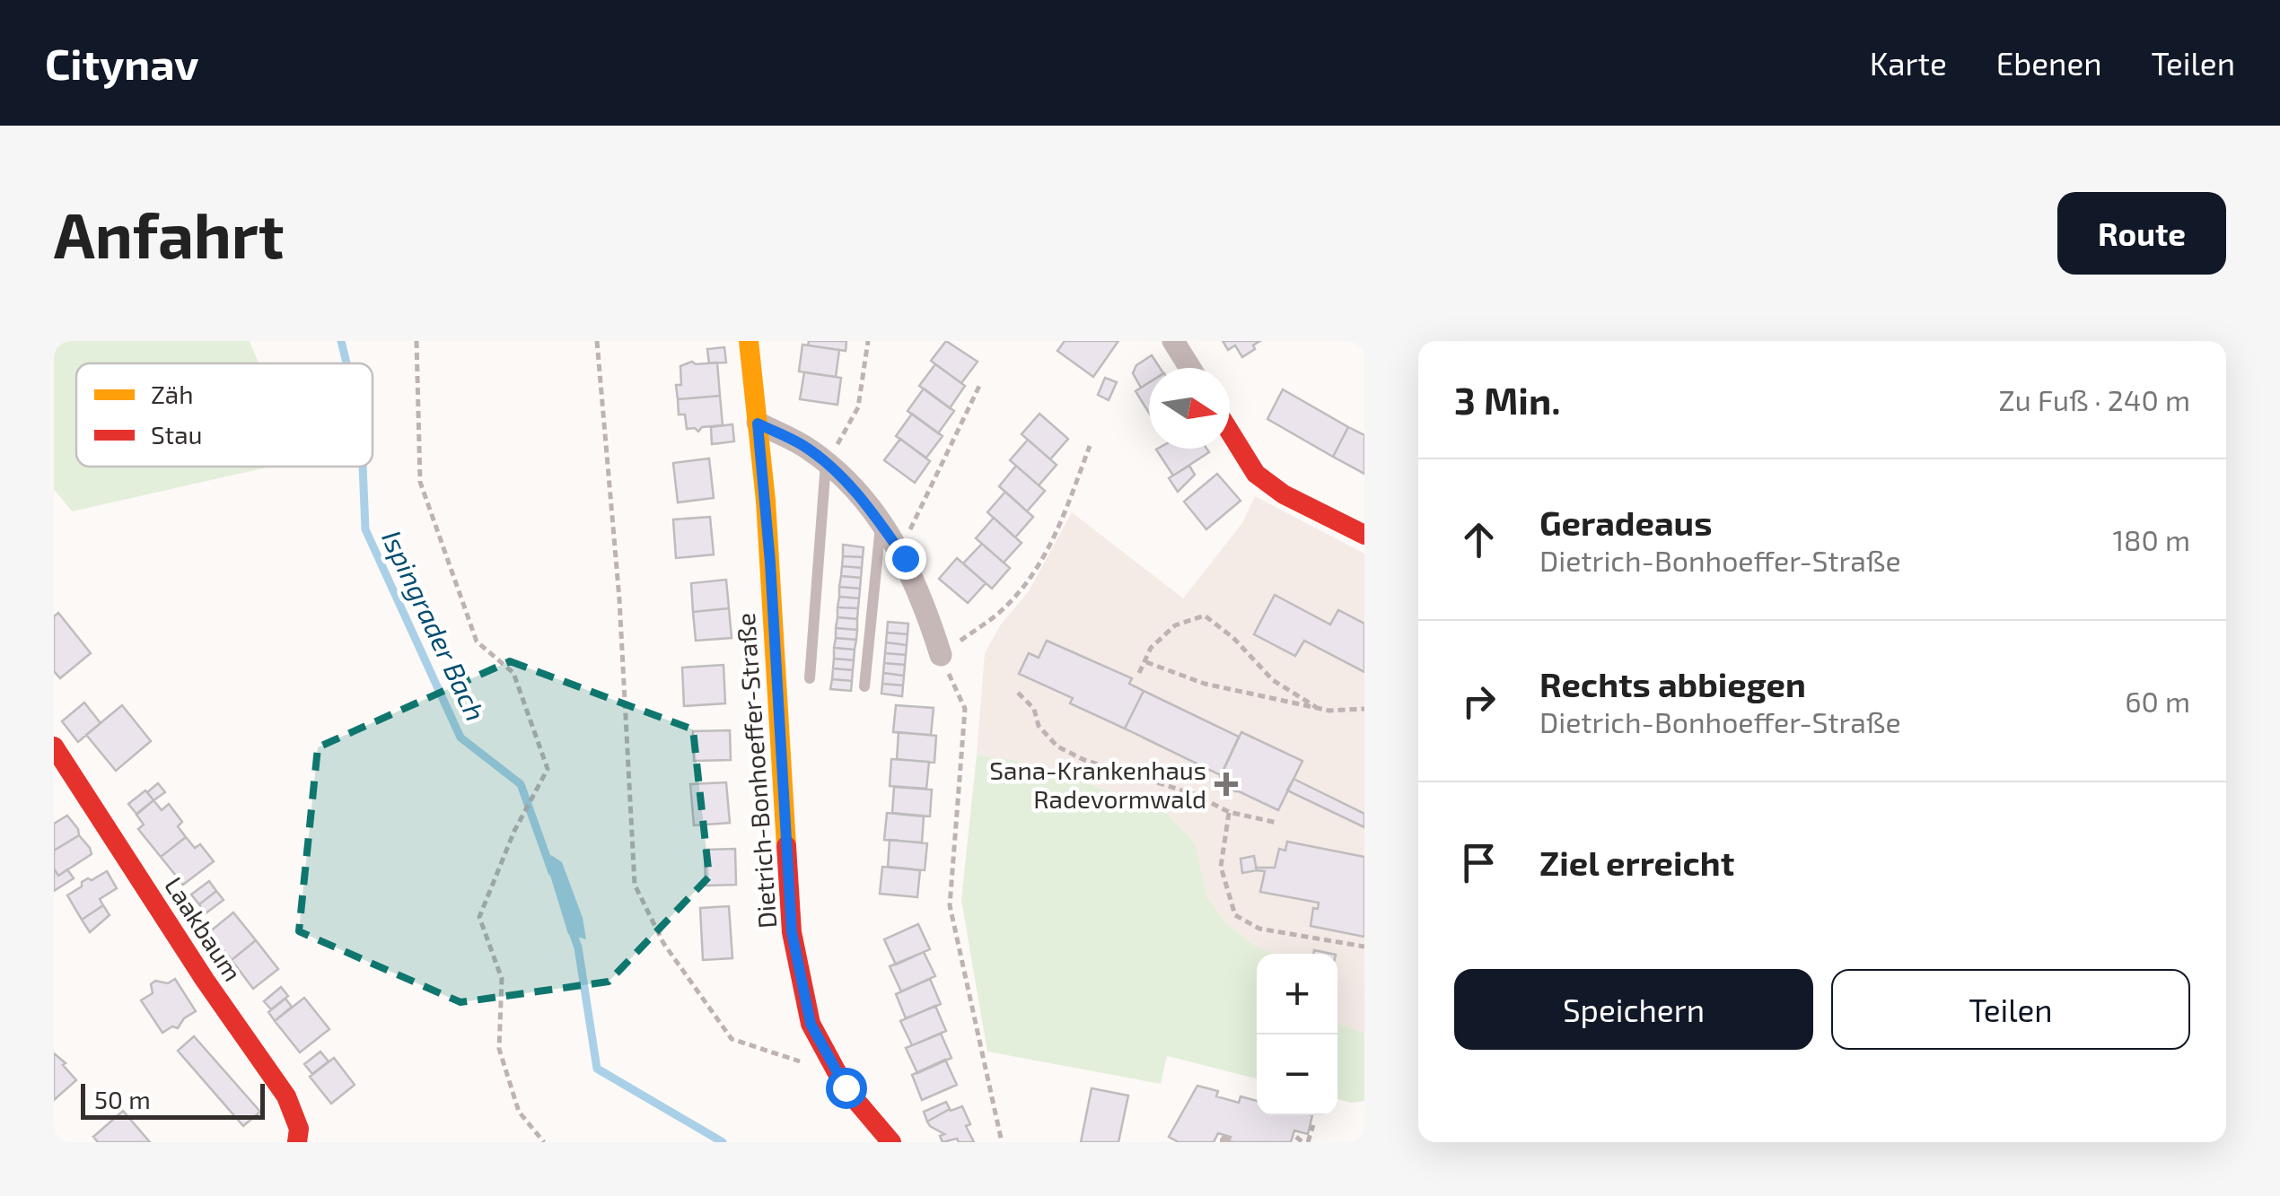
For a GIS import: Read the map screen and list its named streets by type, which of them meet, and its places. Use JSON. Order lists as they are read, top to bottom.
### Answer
{
  "streets": {
    "street": ["Dietrich-Bonhoeffer-Straße", "Laakbaum"]
  },
  "water": ["Ispingrader Bach"],
  "places": {
    "health": ["Sana-Krankenhaus Radevormwald"]
  },
  "legend": ["Zäh", "Stau"],
  "scale_bar": "50 m",
  "north": "right",
  "page": {
    "header": "Citynav",
    "nav": ["Karte", "Ebenen", "Teilen"],
    "buttons": [
      "Route",
      ["Speichern", "Teilen"]
    ],
    "title": "Anfahrt",
    "heading": ["3 Min.", "Zu Fuß · 240 m"],
    "list": [
      ["Geradeaus", "Dietrich-Bonhoeffer-Straße", "180 m"],
      ["Rechts abbiegen", "Dietrich-Bonhoeffer-Straße", "60 m"],
      "Ziel erreicht"
    ],
    "map_buttons": ["+", "−"],
    "scale": "50 m"
  }
}
